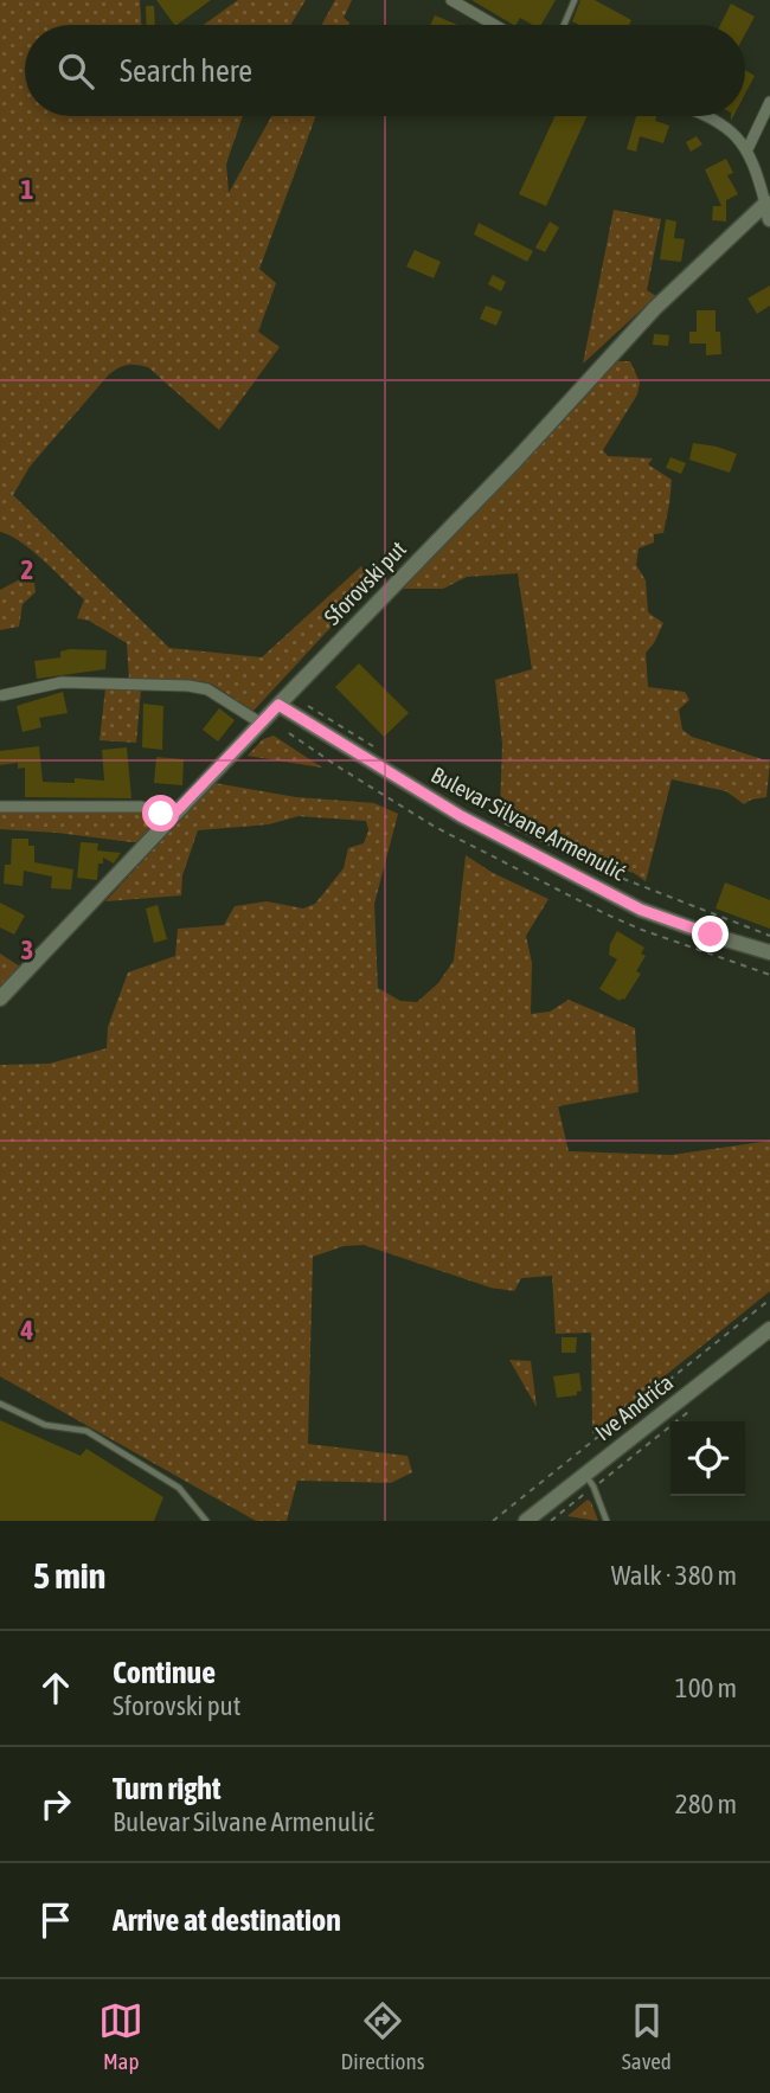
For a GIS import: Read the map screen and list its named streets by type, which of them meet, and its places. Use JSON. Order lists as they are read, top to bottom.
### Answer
{
  "streets": {
    "street": ["Sforovski put", "Bulevar Silvane Armenulić", "Ive Andrića"]
  },
  "crossings": [
    ["Sforovski put", "Bulevar Silvane Armenulić"]
  ],
  "page": {
    "search": "Search here",
    "heading": ["5 min", "Walk · 380 m"],
    "list": [
      ["Continue", "Sforovski put", "100 m"],
      ["Turn right", "Bulevar Silvane Armenulić", "280 m"],
      "Arrive at destination"
    ],
    "nav": ["Map", "Directions", "Saved"]
  },
  "grid": {
    "rows": [
      "1",
      "2",
      "3",
      "4"
    ]
  }
}
